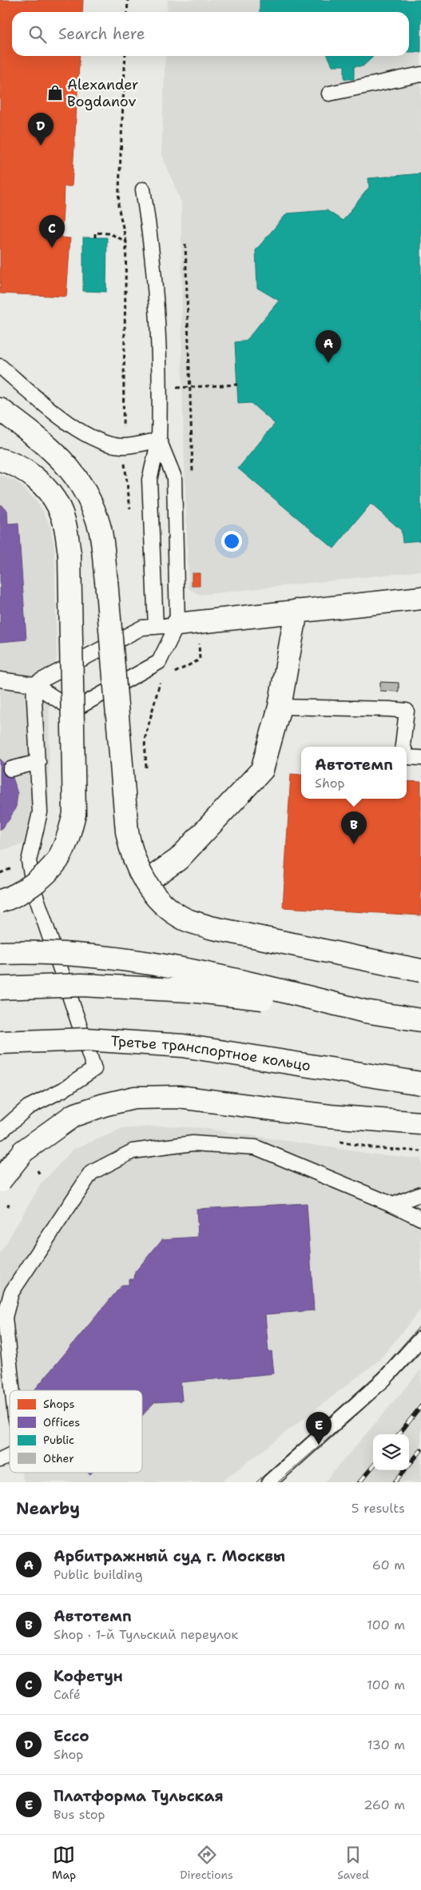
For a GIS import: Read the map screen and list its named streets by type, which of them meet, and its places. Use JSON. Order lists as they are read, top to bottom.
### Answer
{
  "streets": {
    "main road": ["Третье транспортное кольцо"]
  },
  "places": {
    "shop": ["Alexander Bogdanov"]
  },
  "legend": [
    "Shops",
    "Offices",
    "Public",
    "Other"
  ],
  "page": {
    "search": "Search here",
    "pins": [
      "D",
      "C",
      "A",
      "B",
      "E"
    ],
    "popup": ["Автотемп", "Shop"],
    "heading": ["Nearby", "5 results"],
    "list": [
      {
        "mark": "A",
        "name": "Арбитражный суд г. Москвы",
        "note": "Public building",
        "value": "60 m"
      },
      {
        "mark": "B",
        "name": "Автотемп",
        "note": "Shop · 1-й Тульский переулок",
        "value": "100 m"
      },
      {
        "mark": "C",
        "name": "Кофетун",
        "note": "Café",
        "value": "100 m"
      },
      {
        "mark": "D",
        "name": "Ecco",
        "note": "Shop",
        "value": "130 m"
      },
      {
        "mark": "E",
        "name": "Платформа Тульская",
        "note": "Bus stop",
        "value": "260 m"
      }
    ],
    "nav": ["Map", "Directions", "Saved"]
  }
}
